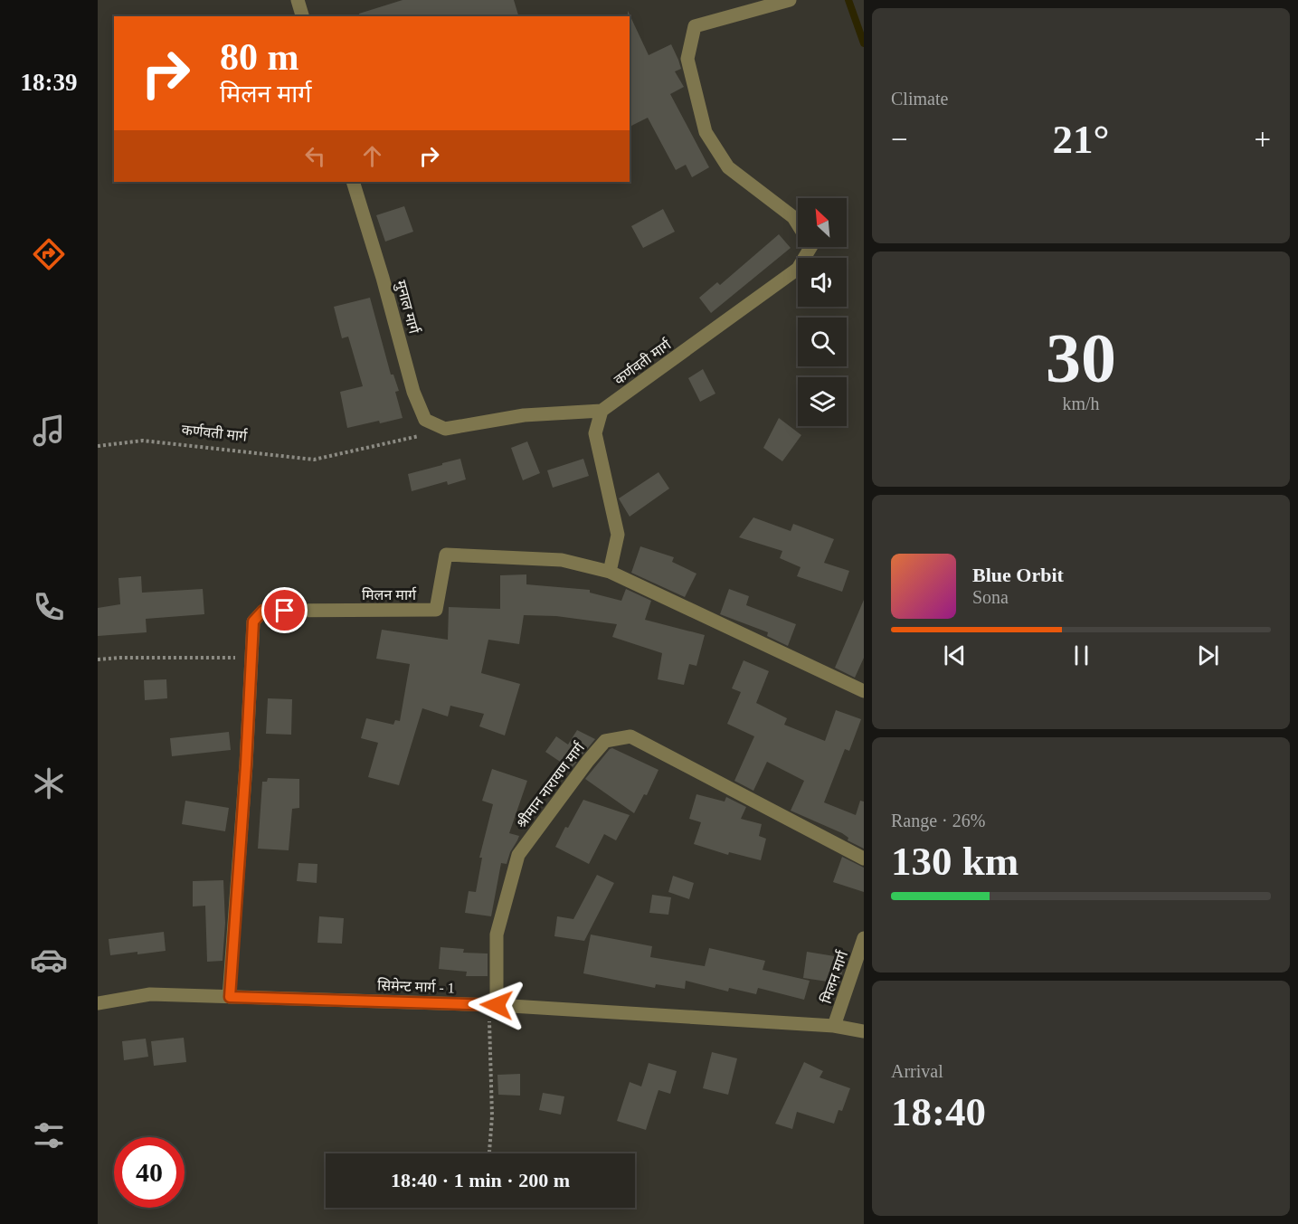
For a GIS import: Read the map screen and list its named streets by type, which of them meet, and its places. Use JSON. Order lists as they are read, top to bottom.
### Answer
{
  "streets": {
    "street": [
      "मुनाल मार्ग",
      "कर्णवती मार्ग",
      "मिलन मार्ग",
      "श्रीमान नारायण मार्ग",
      "सिमेन्ट मार्ग - 1"
    ]
  },
  "crossings": [
    ["मुनाल मार्ग", "कर्णवती मार्ग"],
    ["मिलन मार्ग", "सिमेन्ट मार्ग - 1"],
    ["श्रीमान नारायण मार्ग", "सिमेन्ट मार्ग - 1"]
  ],
  "north": "top left",
  "page": {
    "tabs": "18:39",
    "tile": [
      "Climate",
      ["30", "km/h"],
      ["Range · 26%", "130 km"],
      ["Arrival", "18:40"]
    ],
    "turn": ["80 m", "मिलन मार्ग"],
    "heat": ["−", "21°", "+"],
    "song": ["Blue Orbit", "Sona"],
    "limit": "40",
    "trip": "18:40 · 1 min · 200 m"
  }
}
